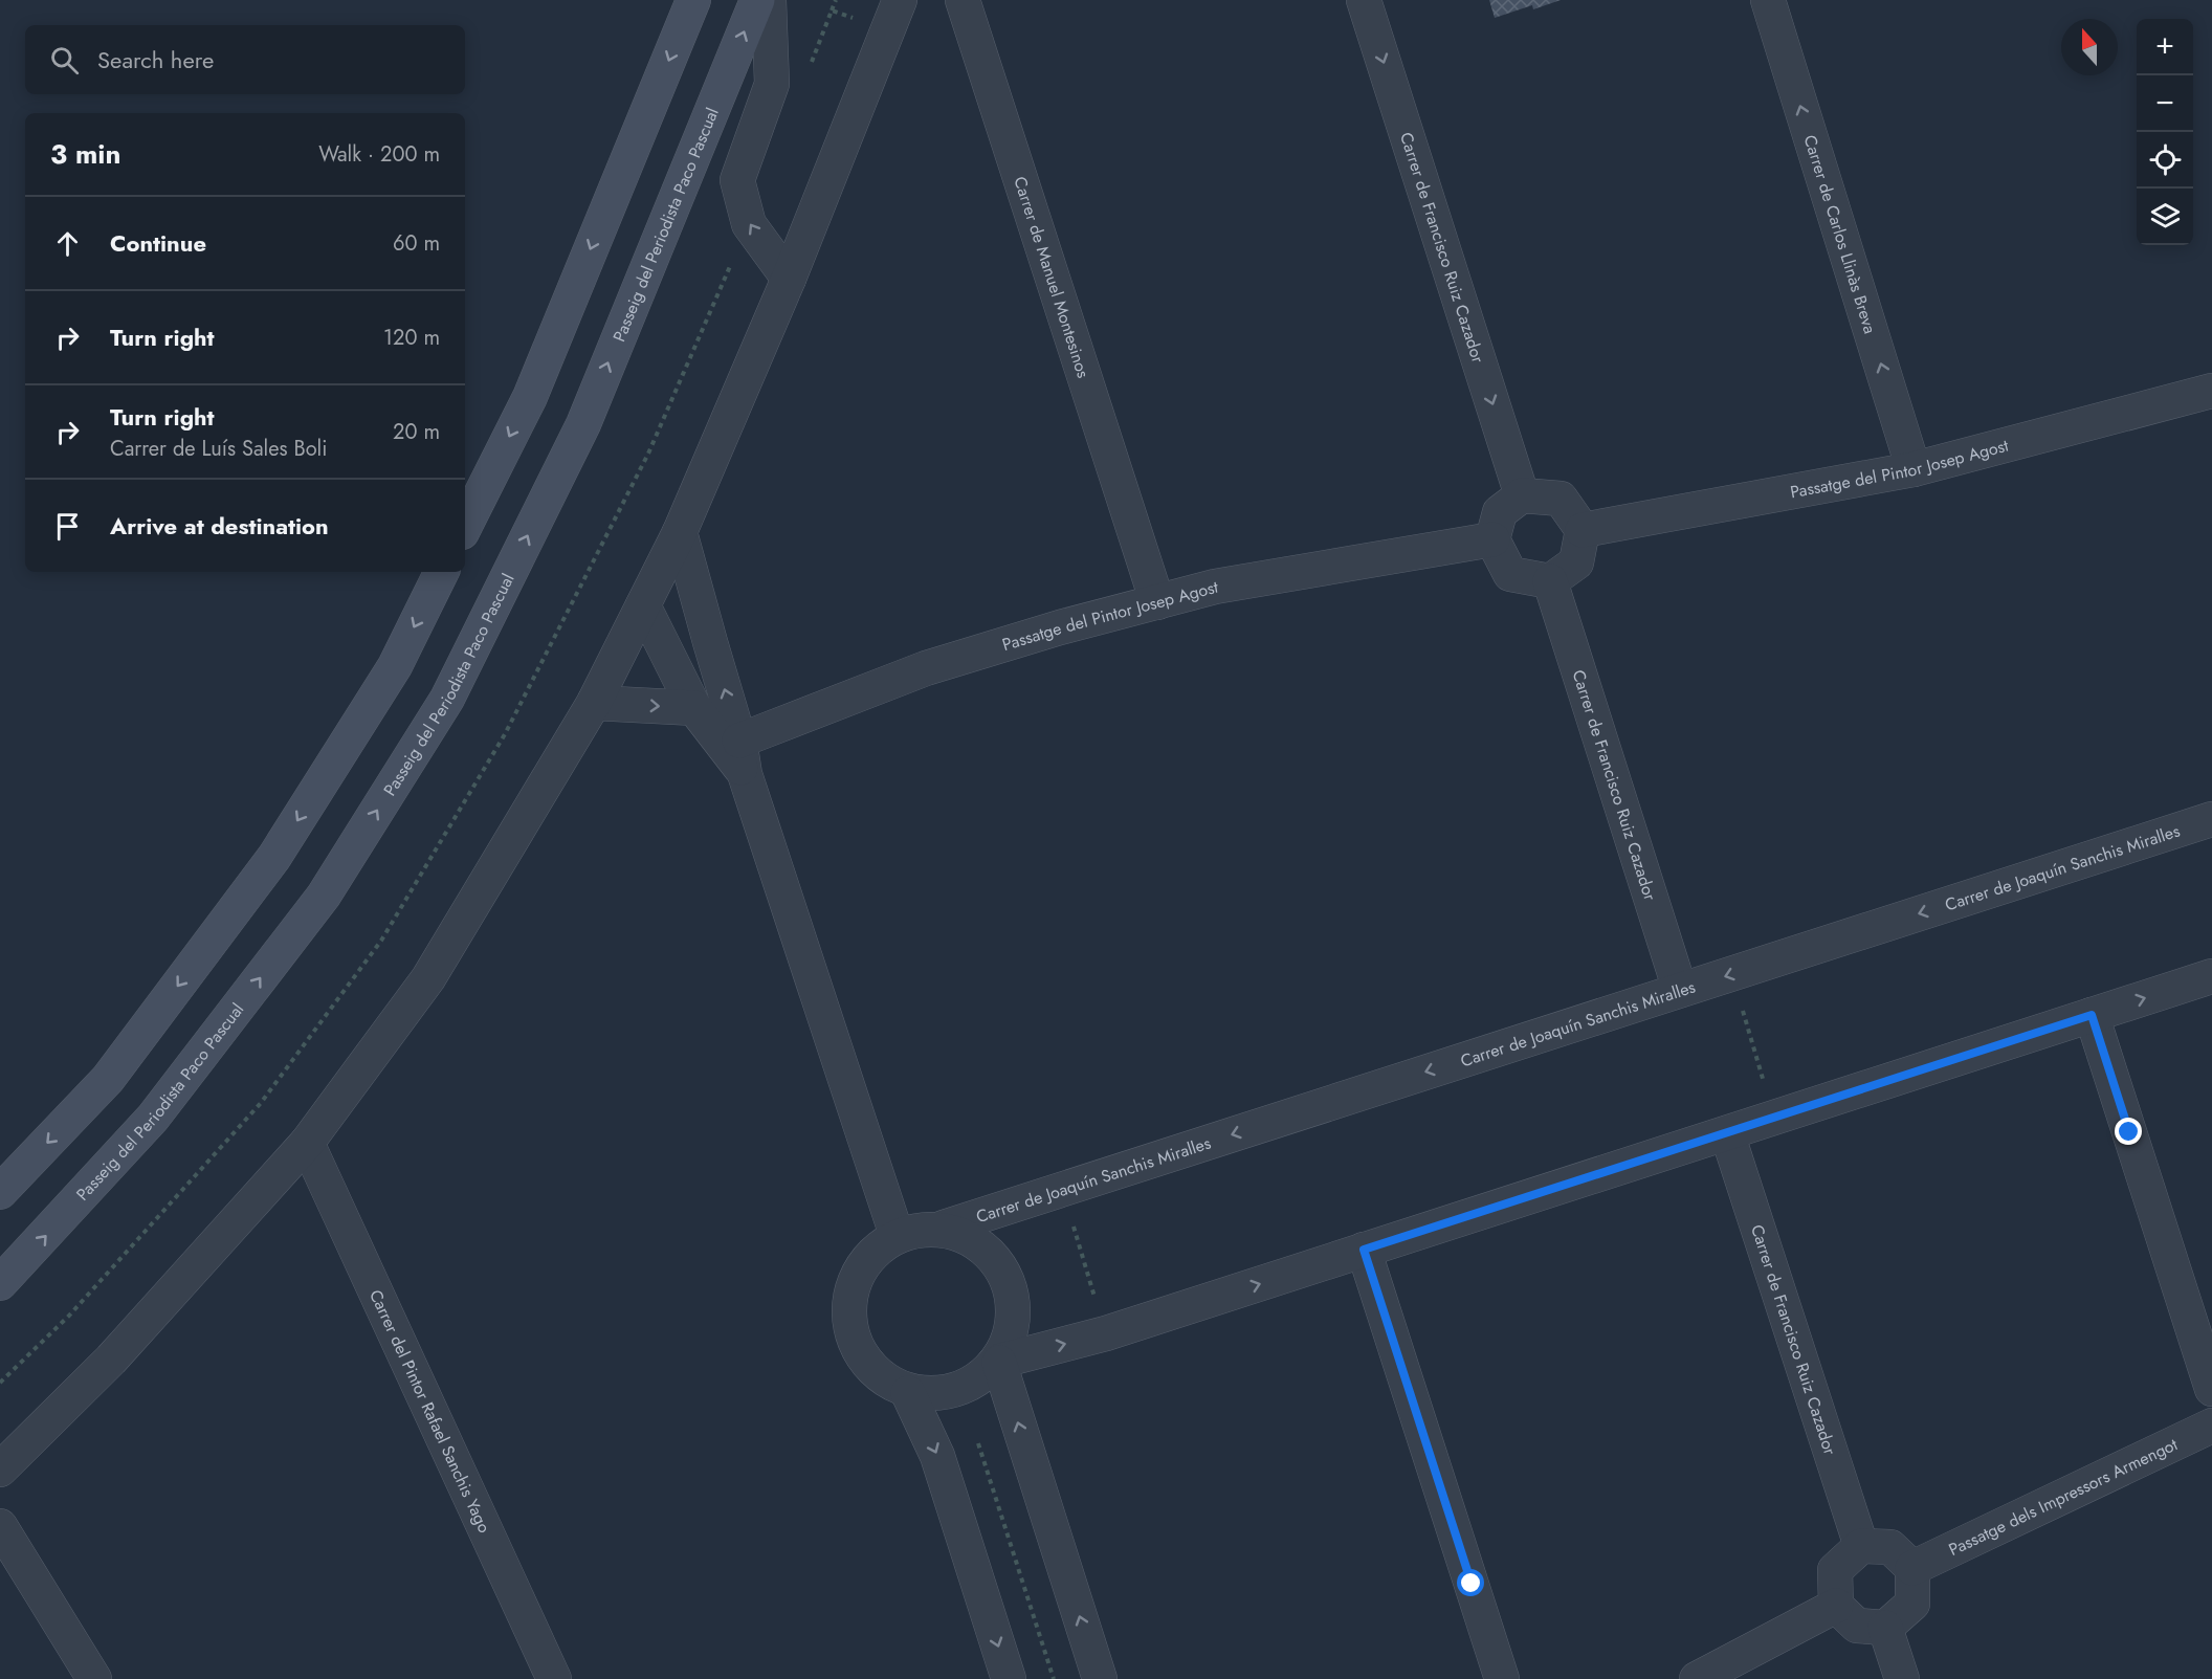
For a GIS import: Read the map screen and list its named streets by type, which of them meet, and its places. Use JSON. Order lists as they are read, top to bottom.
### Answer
{
  "streets": {
    "street": [
      "Passeig del Periodista Paco Pascual",
      "Carrer de Carlos Llinàs Breva",
      "Carrer de Francisco Ruiz Cazador",
      "Carrer de Manuel Montesinos",
      "Passatge del Pintor Josep Agost",
      "Carrer de Joaquín Sanchis Miralles",
      "Carrer del Pintor Rafael Sanchis Yago",
      "Passatge dels Impressors Armengot"
    ]
  },
  "crossings": [
    ["Carrer de Carlos Llinàs Breva", "Passatge del Pintor Josep Agost"],
    ["Carrer de Francisco Ruiz Cazador", "Passatge del Pintor Josep Agost"],
    ["Carrer de Francisco Ruiz Cazador", "Carrer de Joaquín Sanchis Miralles"],
    ["Carrer de Francisco Ruiz Cazador", "Passatge dels Impressors Armengot"],
    ["Carrer de Manuel Montesinos", "Passatge del Pintor Josep Agost"]
  ],
  "one_way": ["Carrer de Carlos Llinàs Breva", "Carrer de Francisco Ruiz Cazador"],
  "north": "top",
  "page": {
    "map_buttons": ["+", "−"],
    "search": "Search here",
    "heading": ["3 min", "Walk · 200 m"],
    "list": [
      ["Continue", "60 m"],
      ["Turn right", "120 m"],
      ["Turn right", "Carrer de Luís Sales Boli", "20 m"],
      "Arrive at destination"
    ]
  }
}
